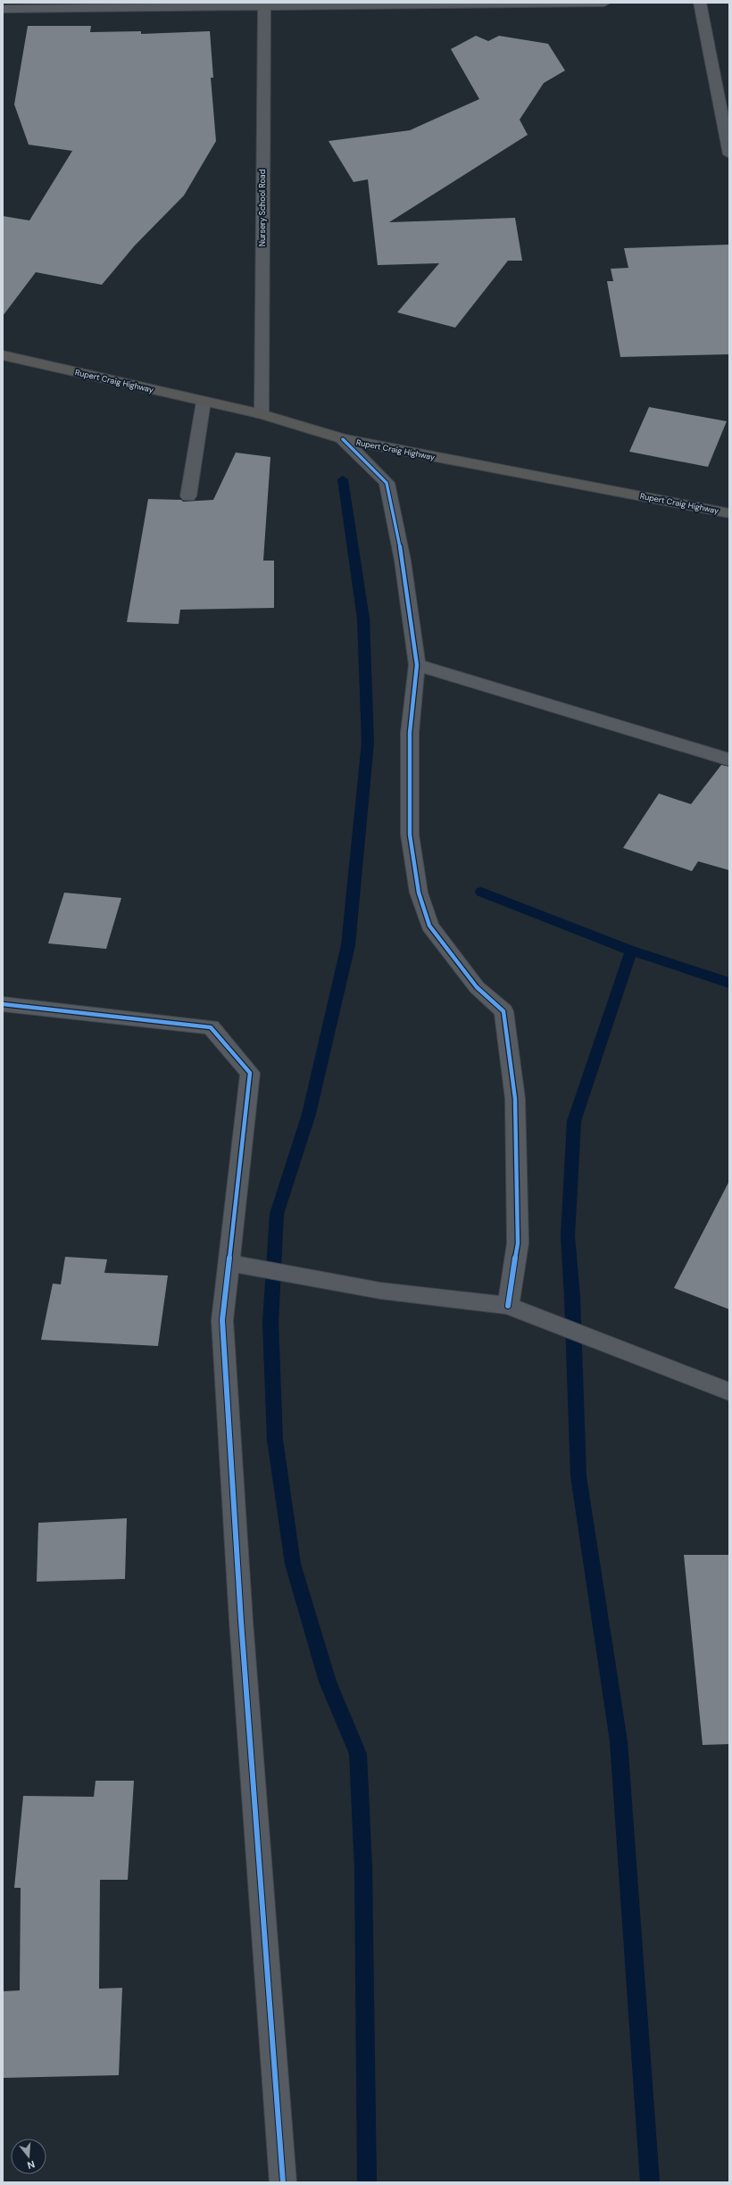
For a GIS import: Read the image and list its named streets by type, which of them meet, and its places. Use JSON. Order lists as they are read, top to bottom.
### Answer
{
  "streets": {
    "main road": ["Rupert Craig Highway"],
    "street": ["Nursery School Road"]
  },
  "crossings": [
    ["Nursery School Road", "Rupert Craig Highway"]
  ],
  "north": "bottom"
}
